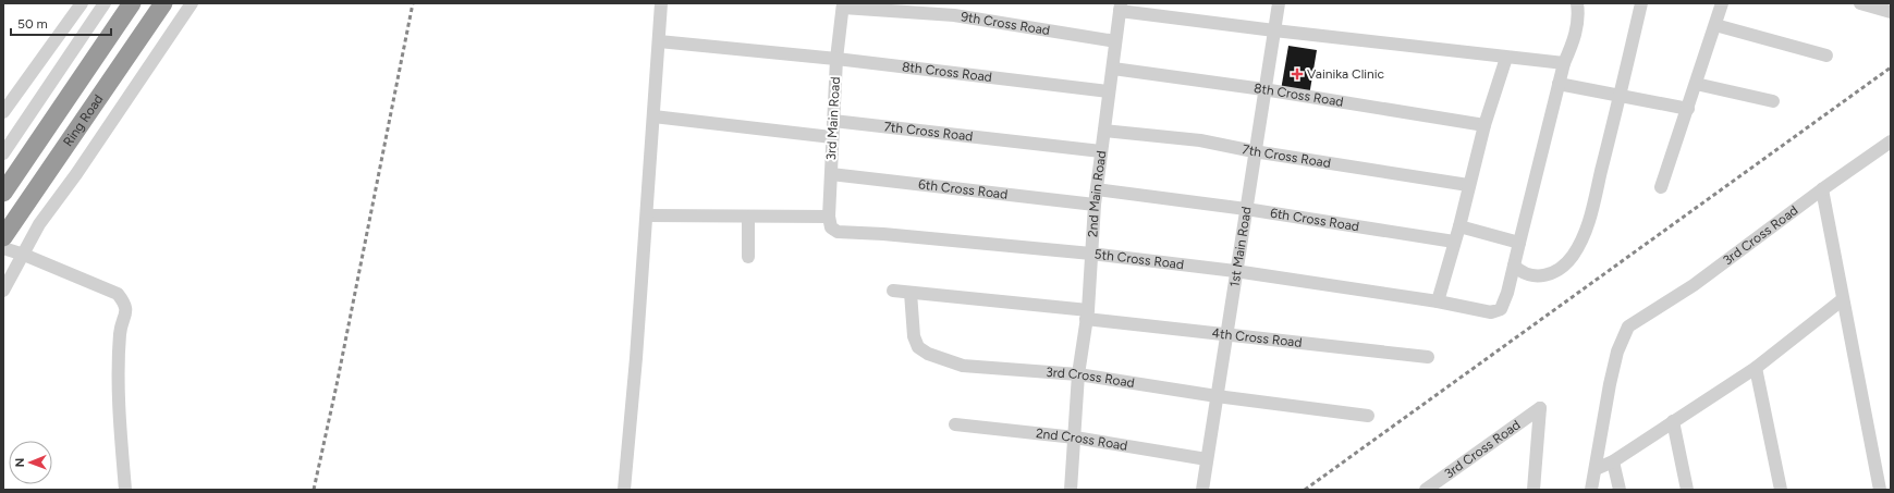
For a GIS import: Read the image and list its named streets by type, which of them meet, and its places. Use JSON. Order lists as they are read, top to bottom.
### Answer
{
  "streets": {
    "highway": ["Ring Road"],
    "street": [
      "9th Cross Road",
      "8th Cross Road",
      "3rd Main Road",
      "7th Cross Road",
      "6th Cross Road",
      "2nd Main Road",
      "3rd Cross Road",
      "1st Main Road",
      "5th Cross Road",
      "4th Cross Road",
      "2nd Cross Road"
    ]
  },
  "crossings": [
    ["9th Cross Road", "3rd Main Road"],
    ["9th Cross Road", "2nd Main Road"],
    ["8th Cross Road", "3rd Main Road"],
    ["8th Cross Road", "2nd Main Road"],
    ["8th Cross Road", "1st Main Road"],
    ["3rd Main Road", "7th Cross Road"],
    ["3rd Main Road", "6th Cross Road"],
    ["3rd Main Road", "5th Cross Road"],
    ["7th Cross Road", "2nd Main Road"],
    ["7th Cross Road", "1st Main Road"],
    ["6th Cross Road", "2nd Main Road"],
    ["6th Cross Road", "1st Main Road"],
    ["2nd Main Road", "3rd Cross Road"],
    ["2nd Main Road", "5th Cross Road"],
    ["2nd Main Road", "4th Cross Road"],
    ["2nd Main Road", "2nd Cross Road"],
    ["3rd Cross Road", "1st Main Road"],
    ["3rd Cross Road", "4th Cross Road"],
    ["1st Main Road", "5th Cross Road"],
    ["1st Main Road", "4th Cross Road"],
    ["1st Main Road", "2nd Cross Road"]
  ],
  "places": {
    "health": ["Vainika Clinic"]
  },
  "scale_bar": "50 m",
  "north": "left"
}
